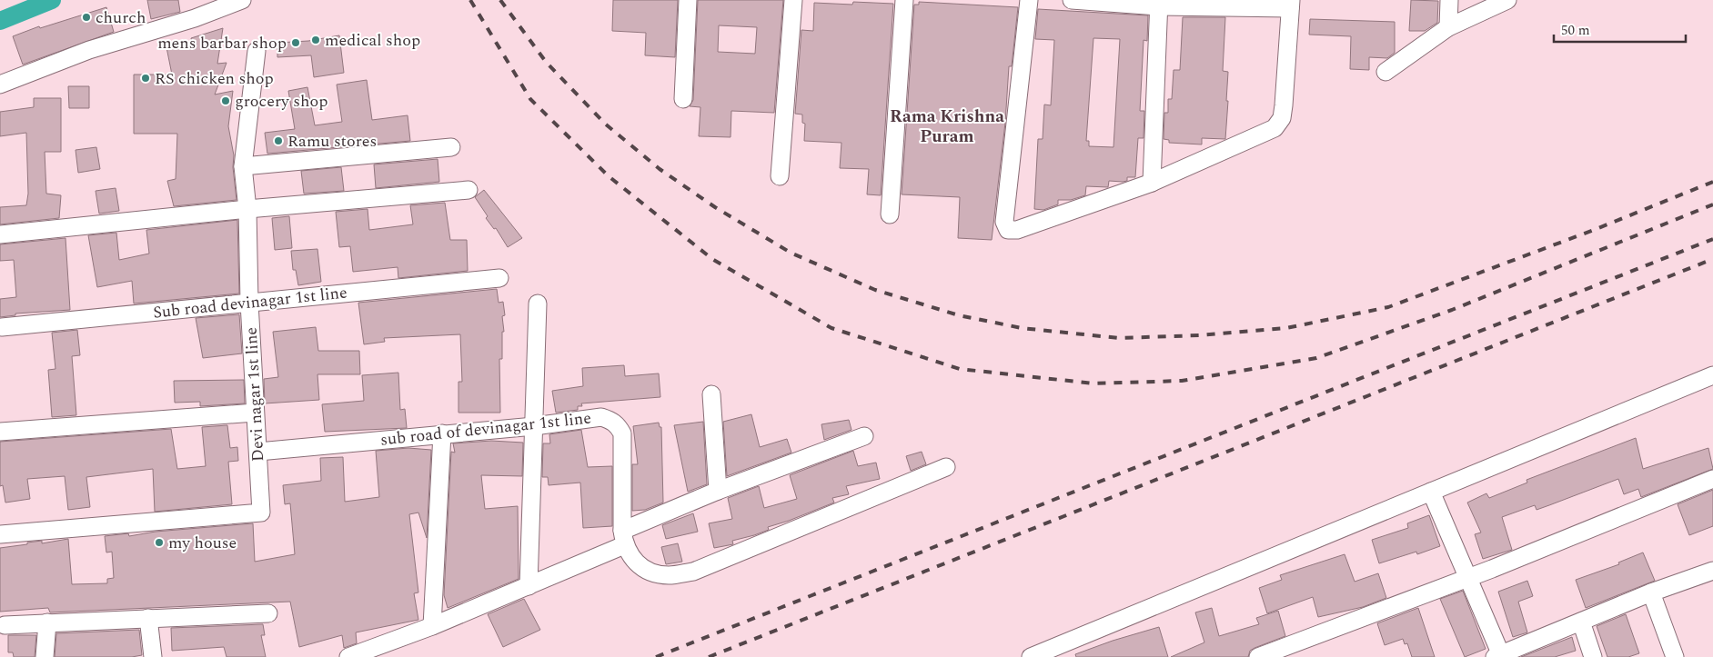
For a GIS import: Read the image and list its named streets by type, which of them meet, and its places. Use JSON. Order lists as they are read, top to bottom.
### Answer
{
  "streets": {
    "street": ["Sub road devinagar 1st line", "Devi nagar 1st line", "sub road of devinagar 1st line"]
  },
  "crossings": [
    ["Sub road devinagar 1st line", "Devi nagar 1st line"],
    ["Devi nagar 1st line", "sub road of devinagar 1st line"]
  ],
  "districts": ["Rama Krishna Puram"],
  "places": [
    "church",
    "medical shop",
    "mens barbar shop",
    "RS chicken shop",
    "grocery shop",
    "Ramu stores",
    "my house"
  ],
  "scale_bar": "50 m"
}
